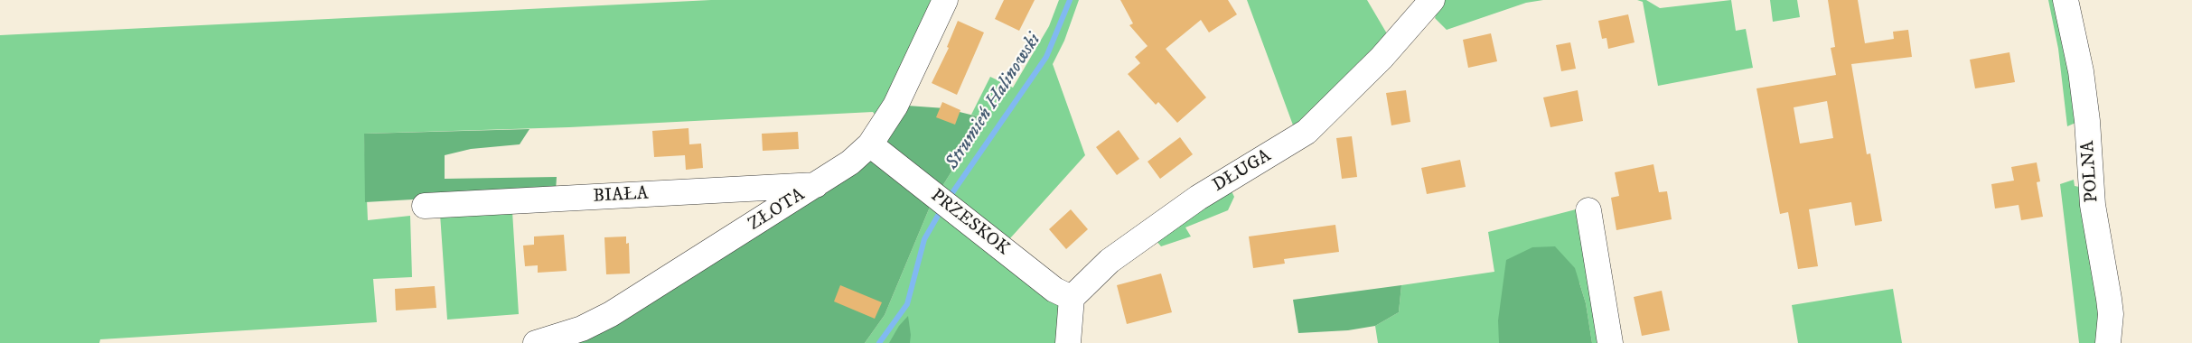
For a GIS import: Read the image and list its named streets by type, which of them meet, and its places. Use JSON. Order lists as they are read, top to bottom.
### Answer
{
  "streets": {
    "street": [
      "DŁUGA",
      "POLNA",
      "BIAŁA",
      "ZŁOTA",
      "PRZESKOK"
    ]
  },
  "crossings": [
    ["DŁUGA", "PRZESKOK"],
    ["BIAŁA", "ZŁOTA"],
    ["ZŁOTA", "PRZESKOK"]
  ],
  "water": ["Strumień Halinowski"]
}
